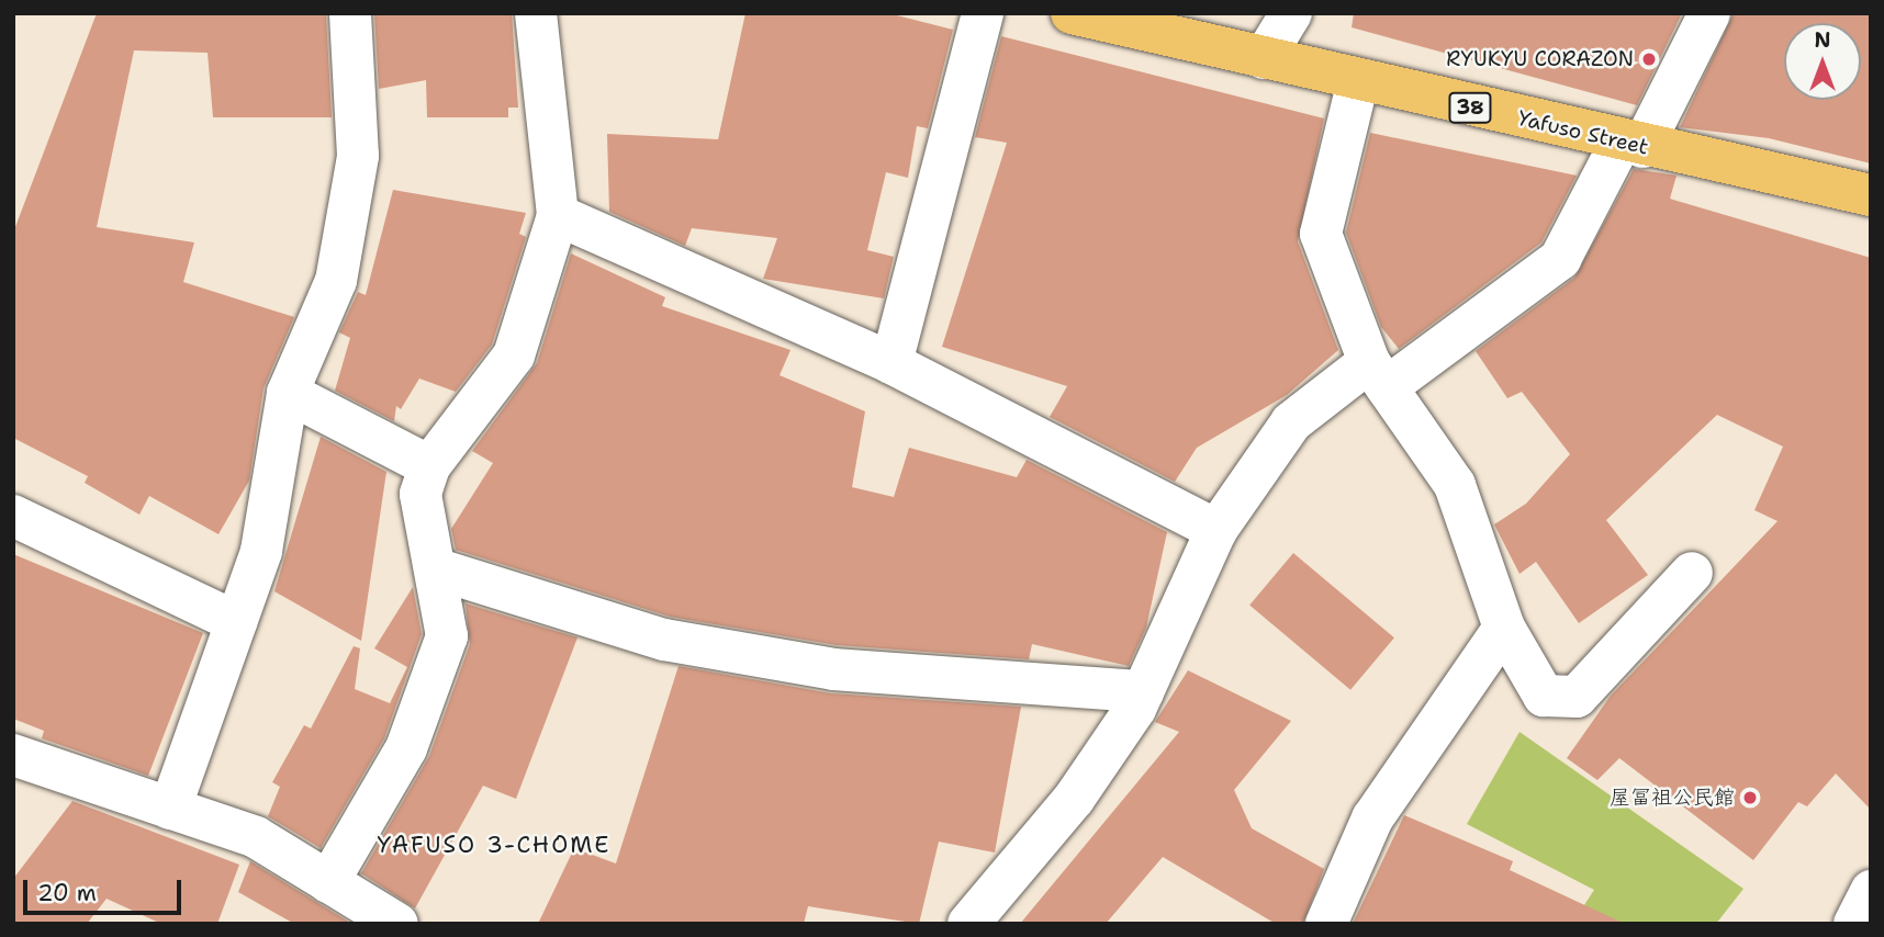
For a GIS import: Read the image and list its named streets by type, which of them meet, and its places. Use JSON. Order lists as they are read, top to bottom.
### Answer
{
  "streets": {
    "main road": ["38", "Yafuso Street"]
  },
  "districts": ["YAFUSO 3-CHOME"],
  "places": ["RYUKYU CORAZON", "屋冨祖公民館"],
  "scale_bar": "20 m",
  "north": "top"
}
